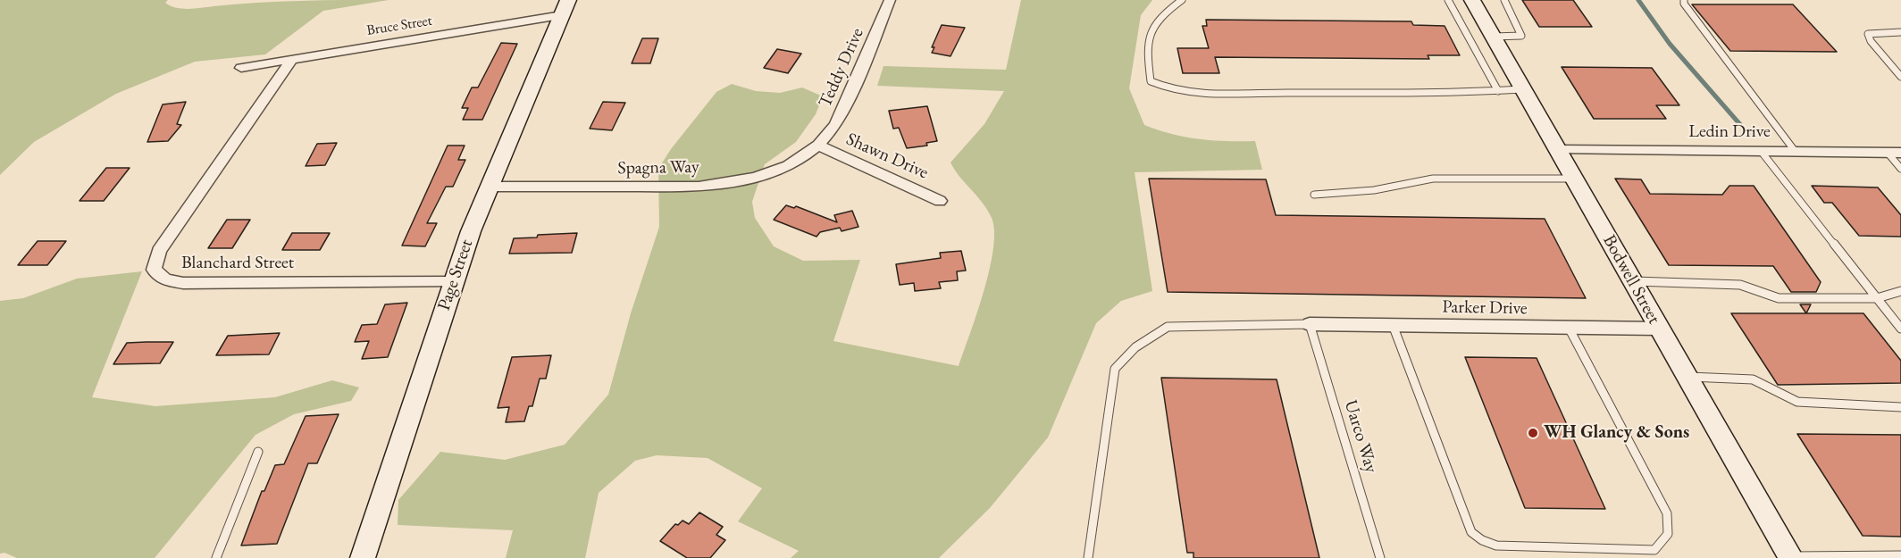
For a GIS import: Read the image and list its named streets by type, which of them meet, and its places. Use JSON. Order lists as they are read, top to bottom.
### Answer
{
  "streets": {
    "street": [
      "Bruce Street",
      "Teddy Drive",
      "Ledin Drive",
      "Shawn Drive",
      "Spagna Way",
      "Blanchard Street",
      "Page Street",
      "Bodwell Street",
      "Parker Drive"
    ],
    "lane": ["Uarco Way"]
  },
  "crossings": [
    ["Bruce Street", "Blanchard Street"],
    ["Bruce Street", "Page Street"],
    ["Teddy Drive", "Shawn Drive"],
    ["Teddy Drive", "Spagna Way"],
    ["Ledin Drive", "Bodwell Street"],
    ["Shawn Drive", "Spagna Way"],
    ["Spagna Way", "Page Street"],
    ["Blanchard Street", "Page Street"],
    ["Bodwell Street", "Parker Drive"],
    ["Parker Drive", "Uarco Way"]
  ],
  "places": ["WH Glancy & Sons"]
}
